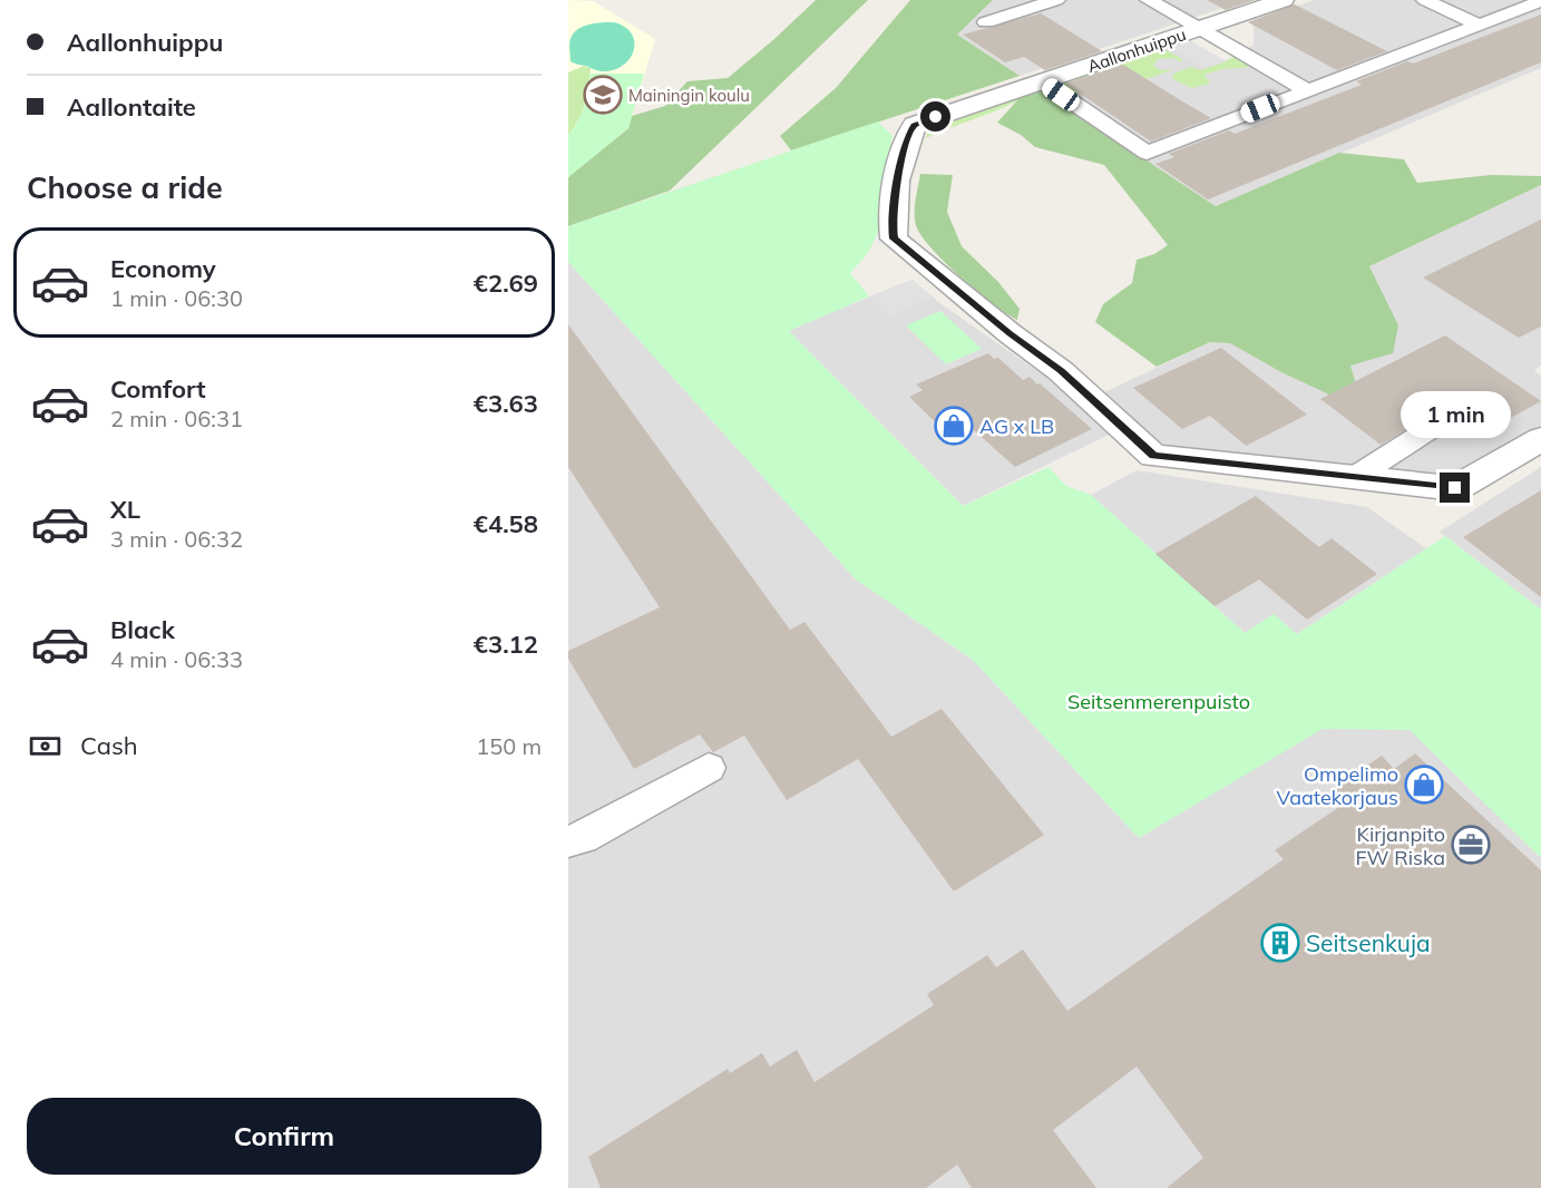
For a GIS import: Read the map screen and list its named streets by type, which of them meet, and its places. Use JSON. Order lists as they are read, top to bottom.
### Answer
{
  "streets": {
    "street": ["Aallonhuippu"]
  },
  "parks": ["Seitsenmerenpuisto"],
  "places": {
    "school or university": ["Mainingin koulu"],
    "shop": ["AG x LB", "Ompelimo Vaatekorjaus"],
    "office": ["Kirjanpito FW Riska"],
    "building": ["Seitsenkuja"]
  },
  "page": {
    "banner": ["Aallonhuippu", "Aallontaite"],
    "heading": "Choose a ride",
    "list": [
      {
        "name": "Economy",
        "note": "1 min · 06:30",
        "value": "€2.69"
      },
      {
        "name": "Comfort",
        "note": "2 min · 06:31",
        "value": "€3.63"
      },
      {
        "name": "XL",
        "note": "3 min · 06:32",
        "value": "€4.58"
      },
      {
        "name": "Black",
        "note": "4 min · 06:33",
        "value": "€3.12"
      }
    ],
    "bubble": "1 min",
    "pay": ["Cash", "150 m"],
    "buttons": "Confirm"
  }
}
